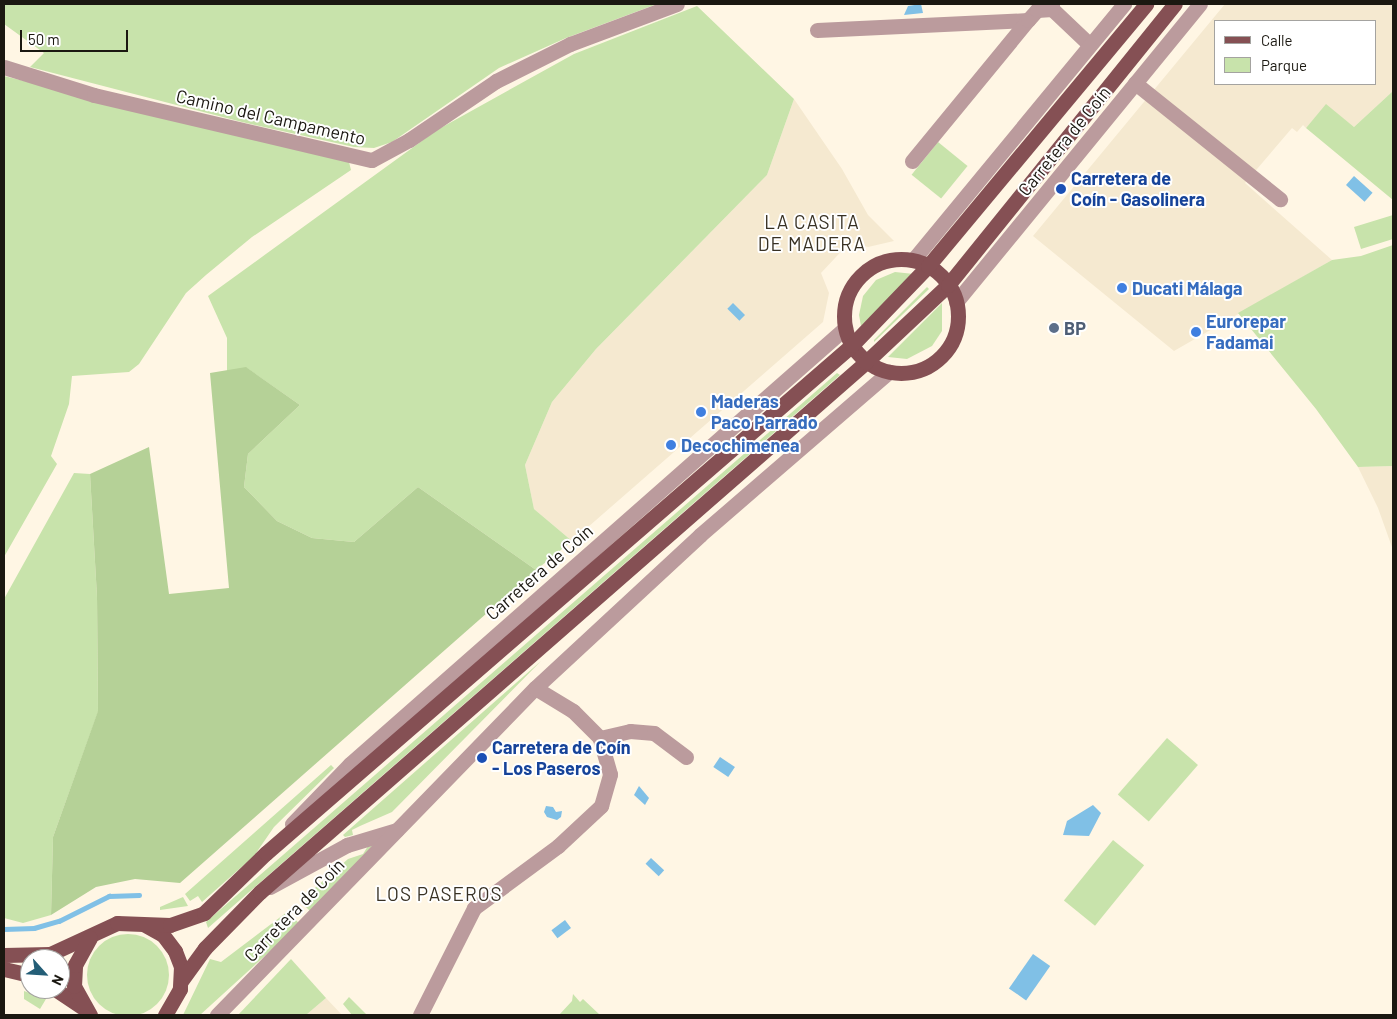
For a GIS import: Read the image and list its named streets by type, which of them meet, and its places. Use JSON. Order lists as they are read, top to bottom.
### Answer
{
  "streets": {
    "main road": ["Carretera de Coín"],
    "street": ["Camino del Campamento"]
  },
  "districts": ["LA CASITA DE MADERA", "LOS PASEROS"],
  "places": [
    "Carretera de Coín - Gasolinera",
    "Ducati Málaga",
    "BP",
    "Eurorepar Fadamai",
    "Maderas Paco Parrado",
    "Decochimenea",
    "Carretera de Coín - Los Paseros"
  ],
  "legend": ["Calle", "Parque"],
  "scale_bar": "50 m",
  "north": "bottom right"
}
